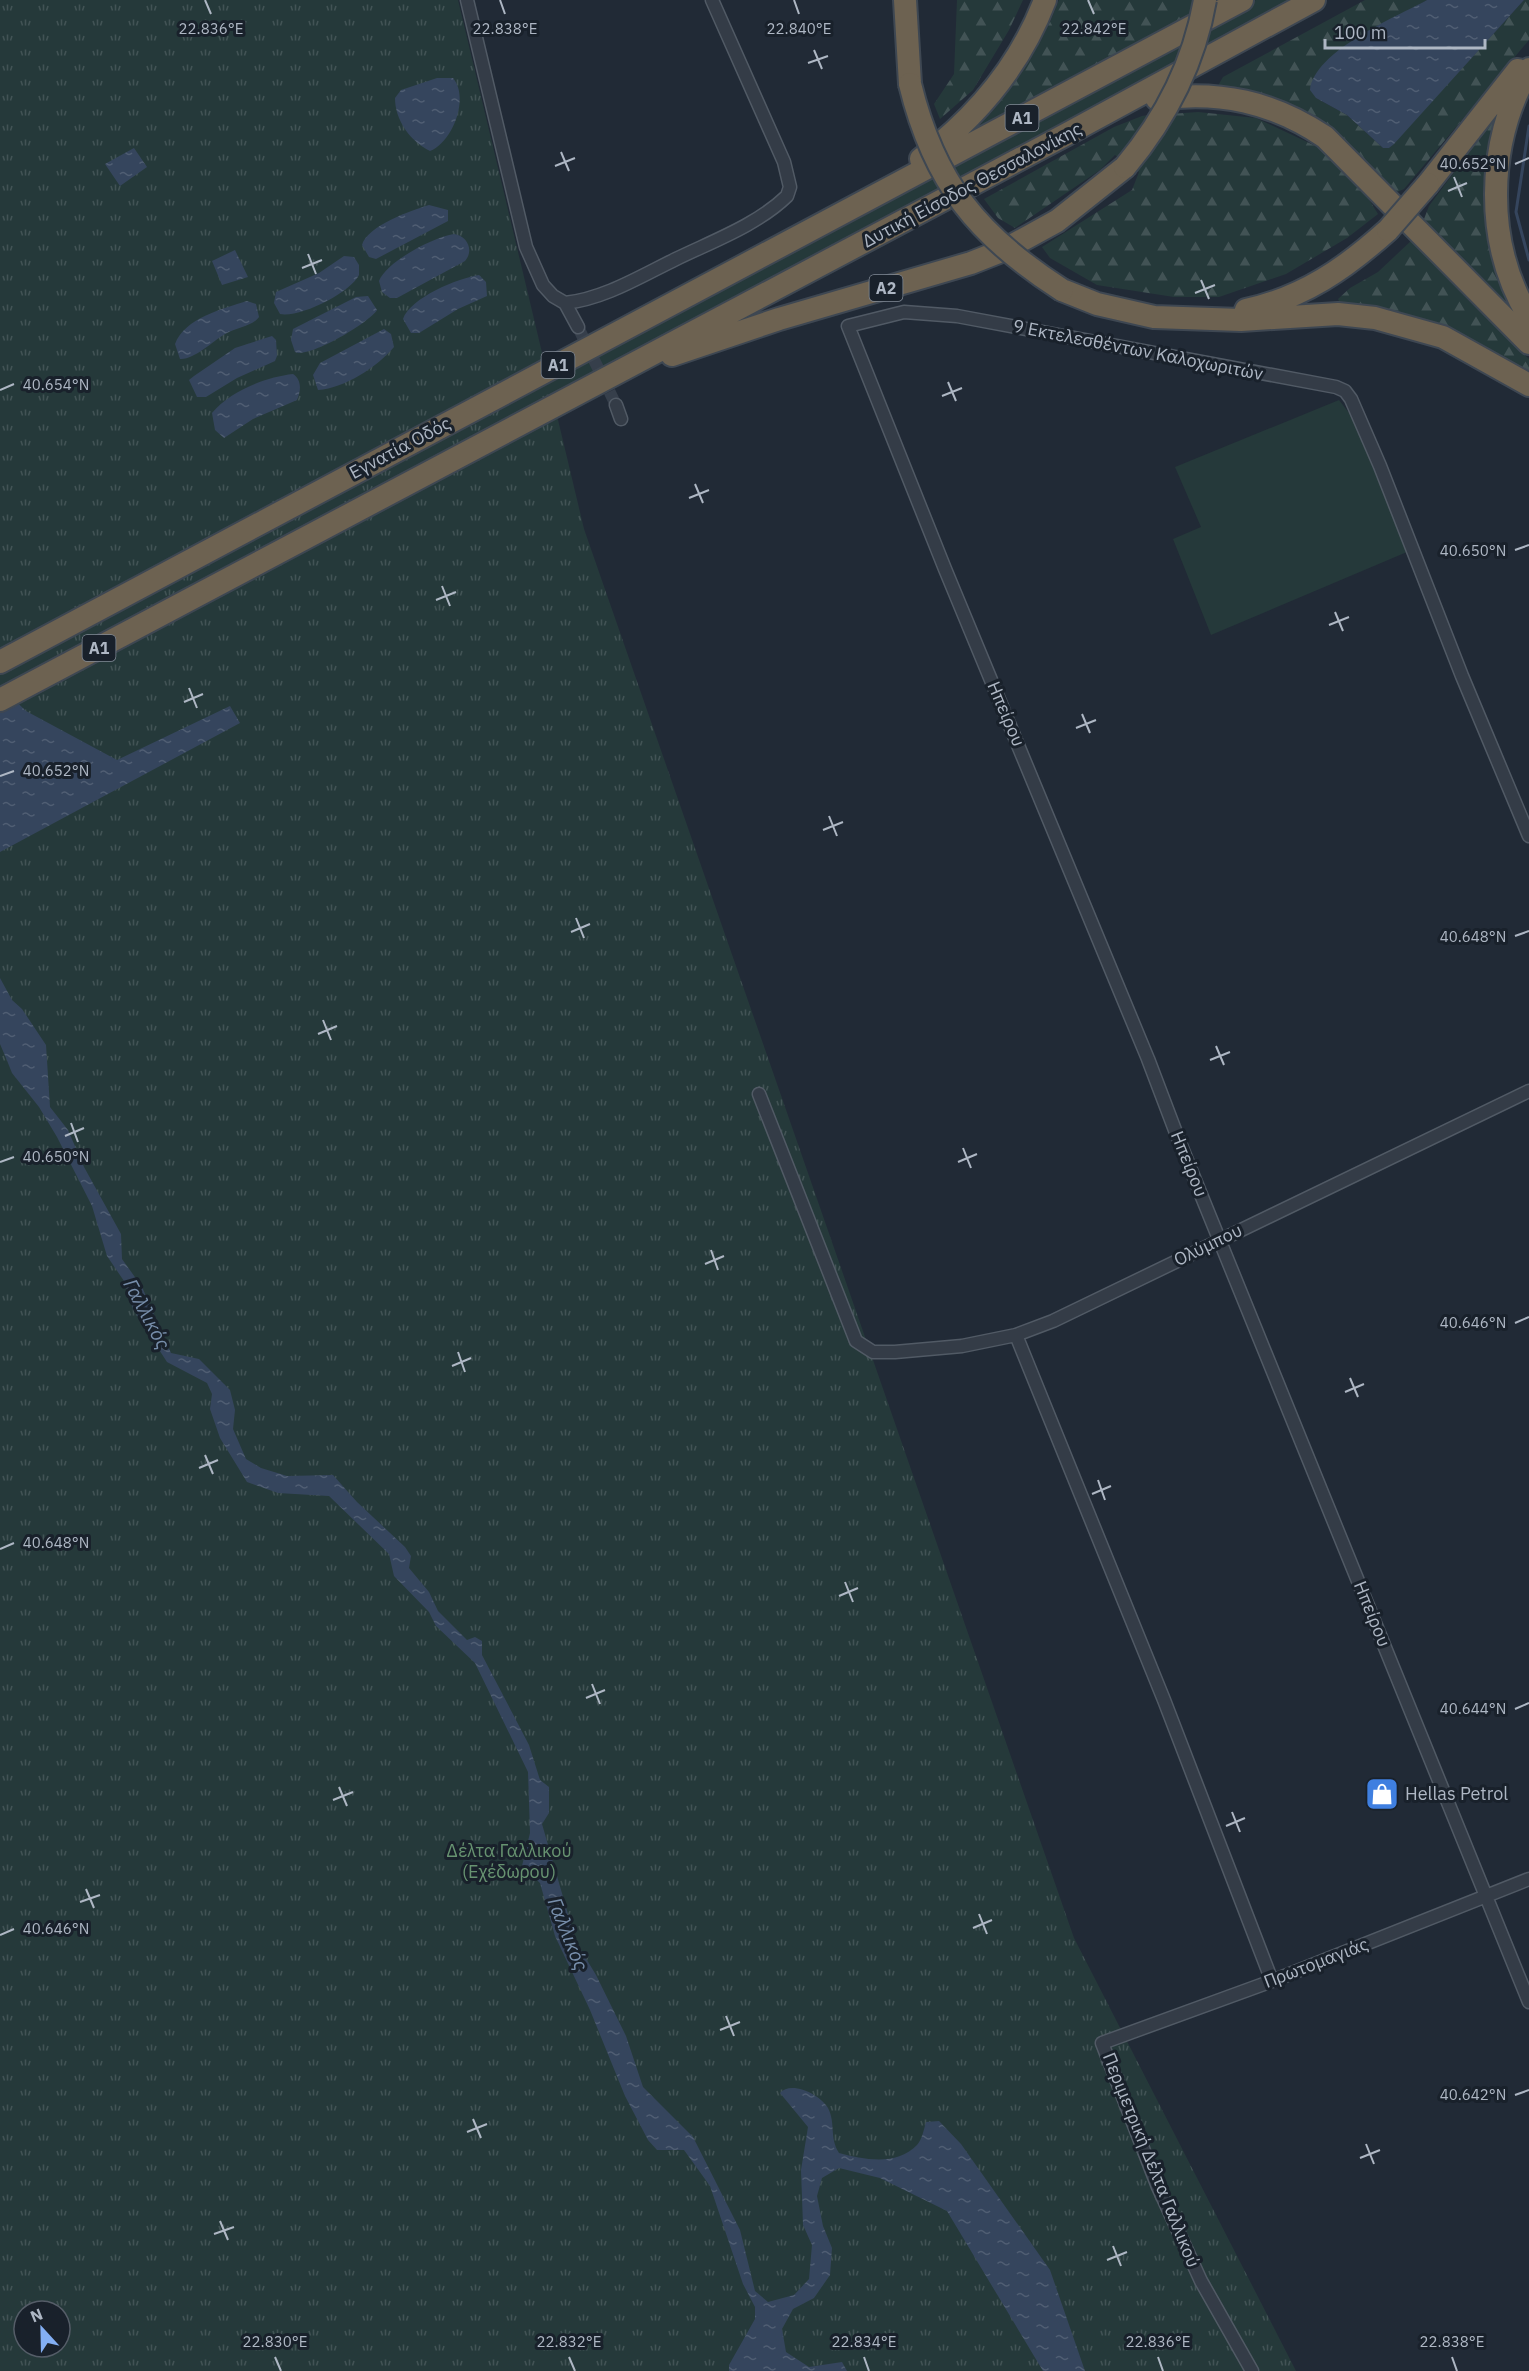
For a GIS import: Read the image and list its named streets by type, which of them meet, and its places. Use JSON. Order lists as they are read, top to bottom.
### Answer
{
  "streets": {
    "highway": [
      "Α1",
      "Δυτική Είσοδος Θεσσαλονίκης",
      "Α2",
      "Εγνατία Οδός"
    ],
    "street": [
      "9 Εκτελεσθέντων Καλοχωριτών",
      "Ηπείρου",
      "Ολύμπου",
      "Πρωτομαγιάς",
      "Περιμετρική Δέλτα Γαλλικού"
    ]
  },
  "crossings": [
    ["Δυτική Είσοδος Θεσσαλονίκης", "Α2"],
    ["Δυτική Είσοδος Θεσσαλονίκης", "Εγνατία Οδός"],
    ["Α2", "Εγνατία Οδός"],
    ["9 Εκτελεσθέντων Καλοχωριτών", "Ηπείρου"],
    ["Ηπείρου", "Ολύμπου"],
    ["Ηπείρου", "Πρωτομαγιάς"],
    ["Πρωτομαγιάς", "Περιμετρική Δέλτα Γαλλικού"]
  ],
  "water": ["Γαλλικός"],
  "parks": ["Δέλτα Γαλλικού (Εχέδωρου)"],
  "places": {
    "shop": ["Hellas Petrol"]
  },
  "scale_bar": "100 m",
  "north": "top",
  "coordinates": [
    "22.836°E",
    "22.838°E",
    "22.840°E",
    "22.842°E",
    "40.652°N",
    "40.654°N",
    "40.650°N",
    "40.648°N",
    "40.646°N",
    "40.644°N",
    "40.642°N",
    "22.830°E",
    "22.832°E",
    "22.834°E"
  ]
}
